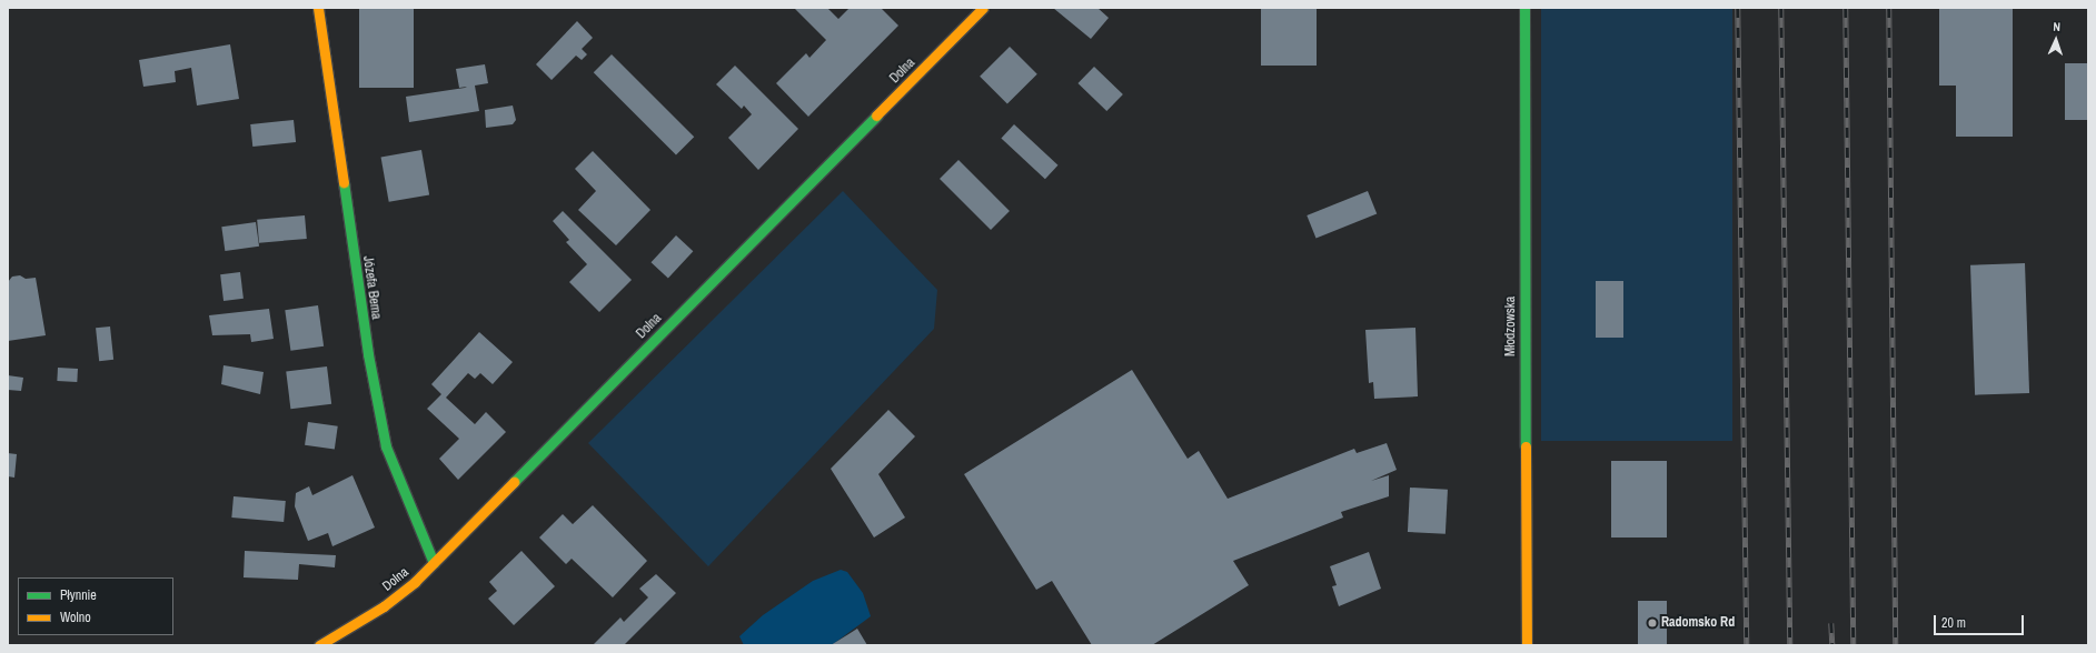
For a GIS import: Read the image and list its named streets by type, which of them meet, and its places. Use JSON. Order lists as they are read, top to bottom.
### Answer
{
  "streets": {
    "street": ["Dolna", "Józefa Bema", "Młodzowska"]
  },
  "crossings": [
    ["Dolna", "Józefa Bema"]
  ],
  "places": ["Radomsko Rd"],
  "legend": ["Płynnie", "Wolno"],
  "scale_bar": "20 m",
  "north": "top"
}
